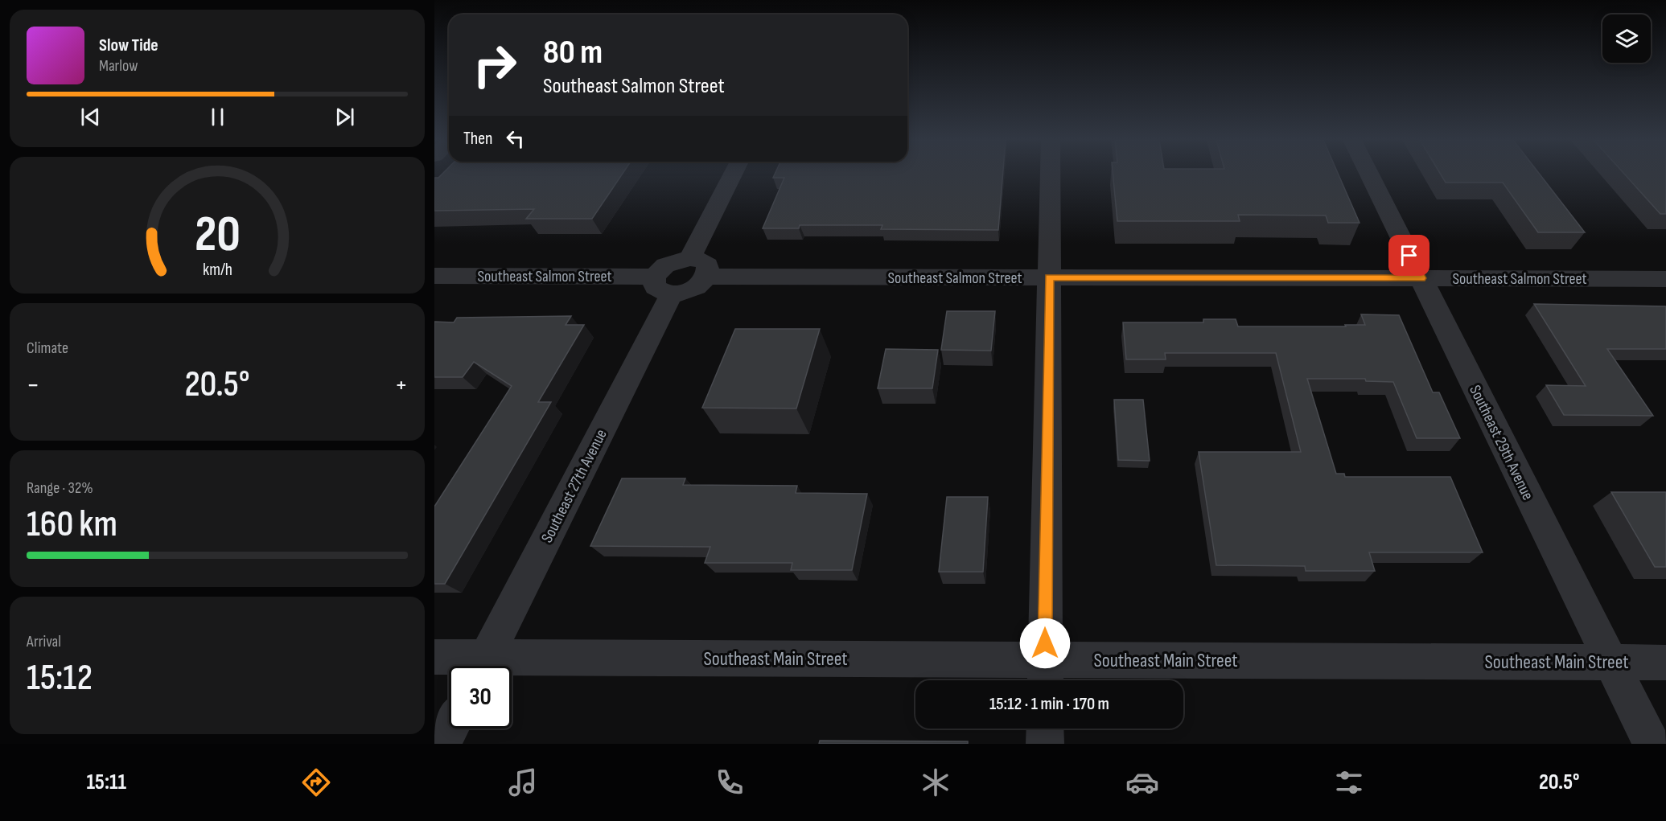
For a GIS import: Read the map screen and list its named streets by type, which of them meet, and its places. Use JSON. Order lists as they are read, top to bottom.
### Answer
{
  "streets": {
    "street": [
      "Southeast Salmon Street",
      "Southeast 29th Avenue",
      "Southeast 27th Avenue",
      "Southeast Main Street"
    ]
  },
  "crossings": [
    ["Southeast Salmon Street", "Southeast 29th Avenue"],
    ["Southeast Salmon Street", "Southeast 27th Avenue"],
    ["Southeast 29th Avenue", "Southeast Main Street"]
  ],
  "page": {
    "turn": ["80 m", "Southeast Salmon Street"],
    "song": ["Slow Tide", "Marlow"],
    "then": "Then",
    "tile": [
      "Climate",
      ["Range · 32%", "160 km"],
      ["Arrival", "15:12"]
    ],
    "heat": ["−", "20.5°", "+"],
    "limit": "30",
    "trip": "15:12 · 1 min · 170 m",
    "tabs": ["15:11", "20.5°"],
    "gauge": ["20", "km/h"]
  }
}
